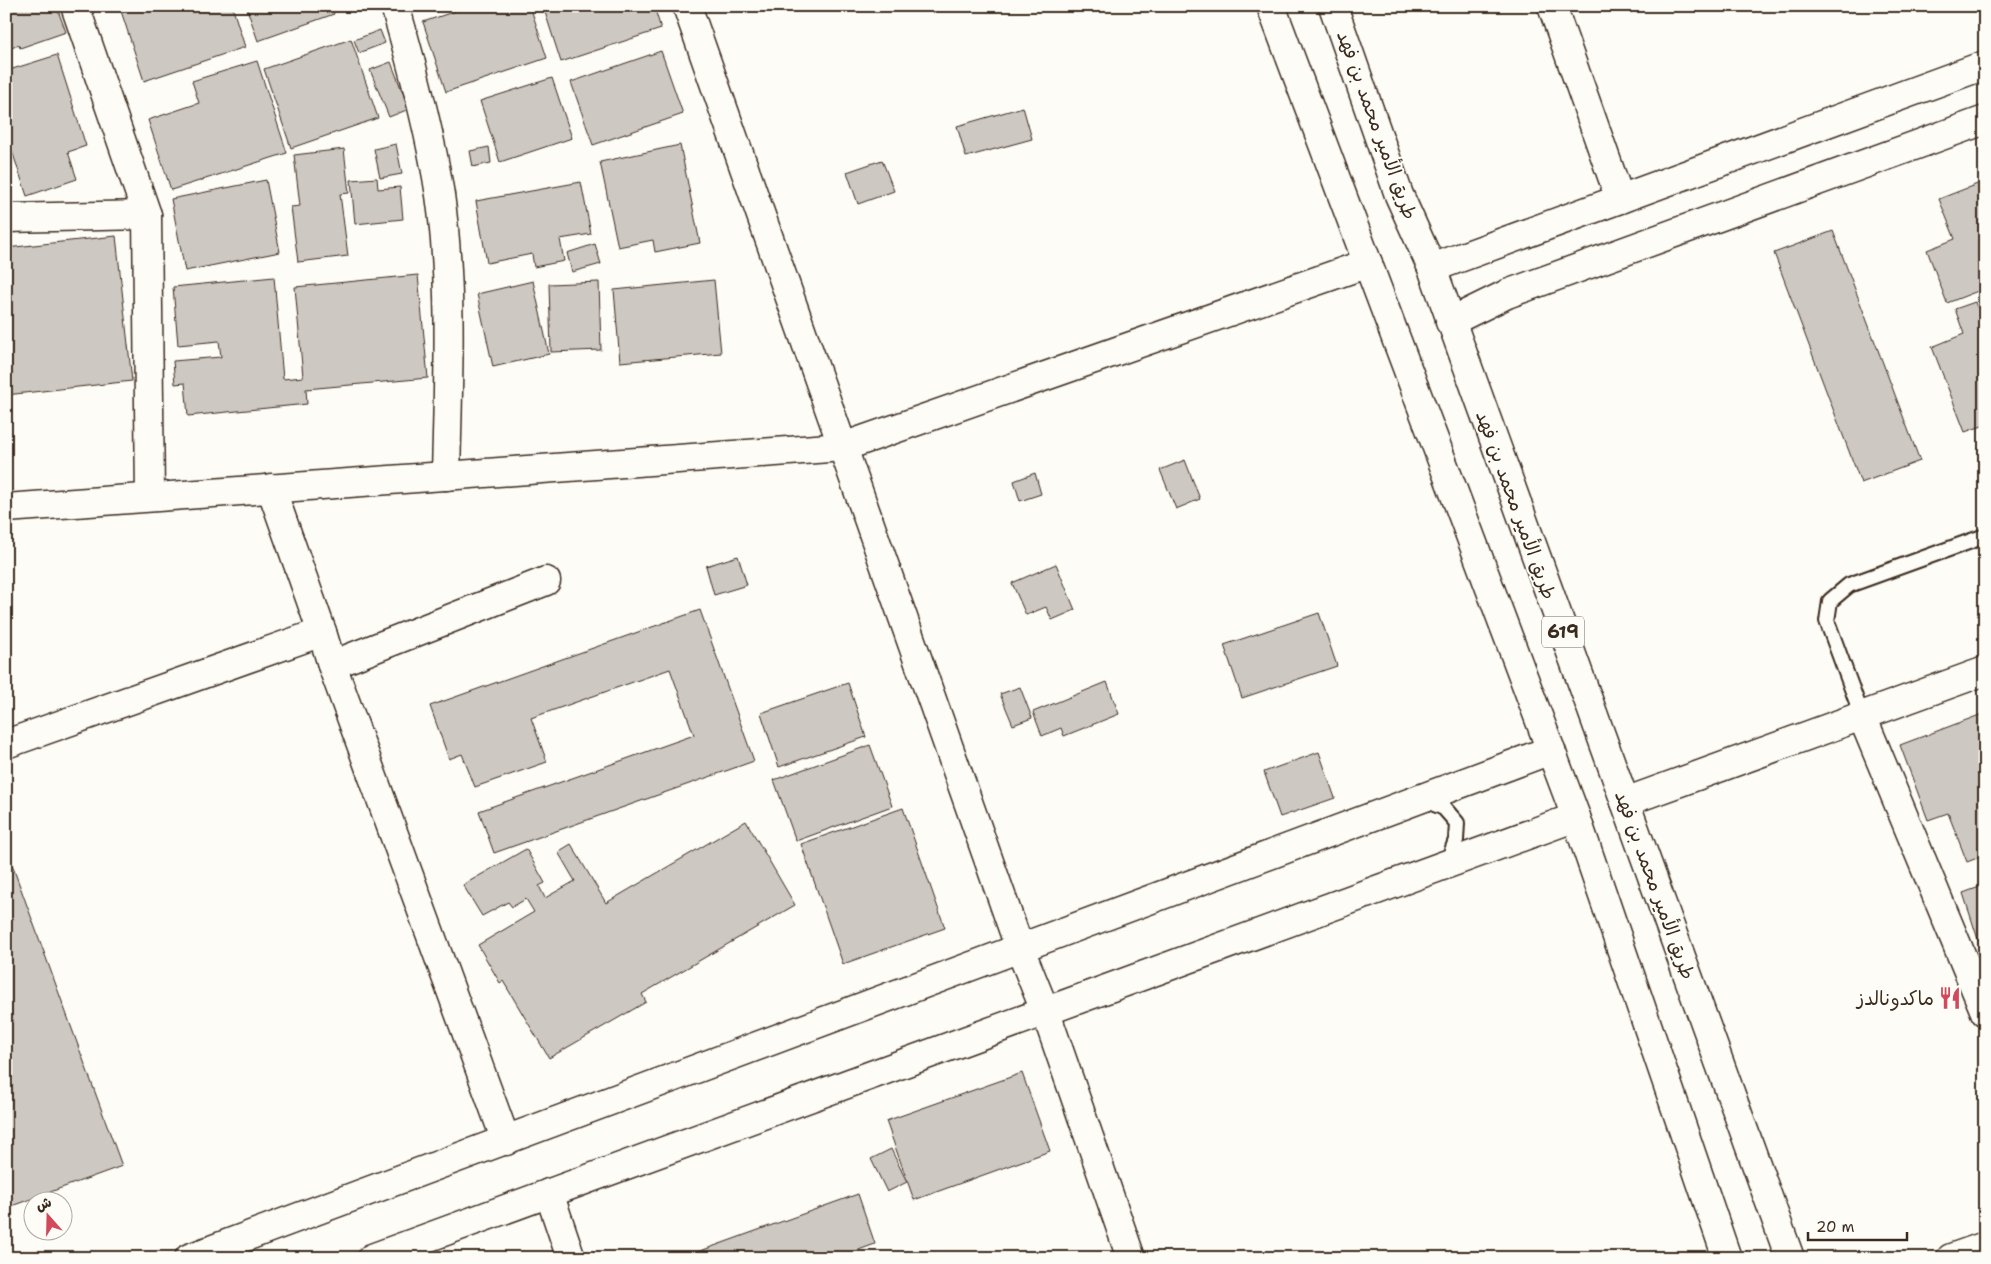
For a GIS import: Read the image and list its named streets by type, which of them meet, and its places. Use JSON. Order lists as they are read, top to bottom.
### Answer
{
  "streets": {
    "main road": ["طريق الأمير محمد بن فهد", "619"]
  },
  "places": {
    "restaurant": ["ماكدونالدز"]
  },
  "scale_bar": "20 m",
  "north": "top"
}
